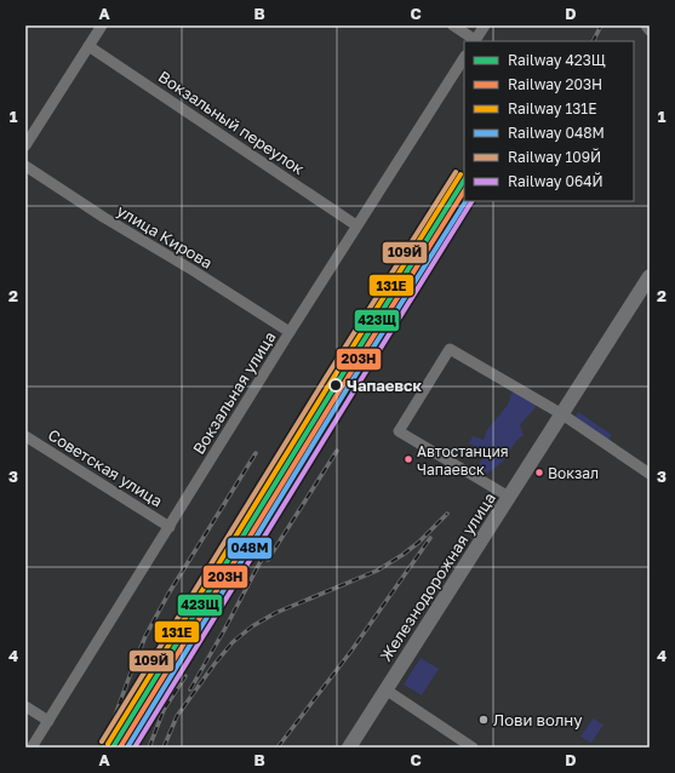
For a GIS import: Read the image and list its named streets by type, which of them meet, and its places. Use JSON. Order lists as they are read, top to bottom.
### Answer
{
  "streets": {
    "main road": ["Железнодорожная улица"],
    "street": [
      "Вокзальный переулок",
      "улица Кирова",
      "Вокзальная улица",
      "Советская улица"
    ]
  },
  "crossings": [
    ["Вокзальный переулок", "Вокзальная улица"],
    ["улица Кирова", "Вокзальная улица"],
    ["Вокзальная улица", "Советская улица"]
  ],
  "places": [
    "Чапаевск",
    "Автостанция Чапаевск",
    "Вокзал",
    "Лови волну"
  ],
  "lines": [
    "rail line 109Й",
    "rail line 131Е",
    "rail line 423Щ",
    "rail line 203Н",
    "rail line 048М",
    "rail line 064Й"
  ],
  "legend": [
    "Railway 423Щ",
    "Railway 203Н",
    "Railway 131Е",
    "Railway 048М",
    "Railway 109Й",
    "Railway 064Й"
  ],
  "grid": {
    "columns": [
      "A",
      "B",
      "C",
      "D"
    ],
    "rows": [
      "1",
      "2",
      "3",
      "4"
    ]
  }
}
